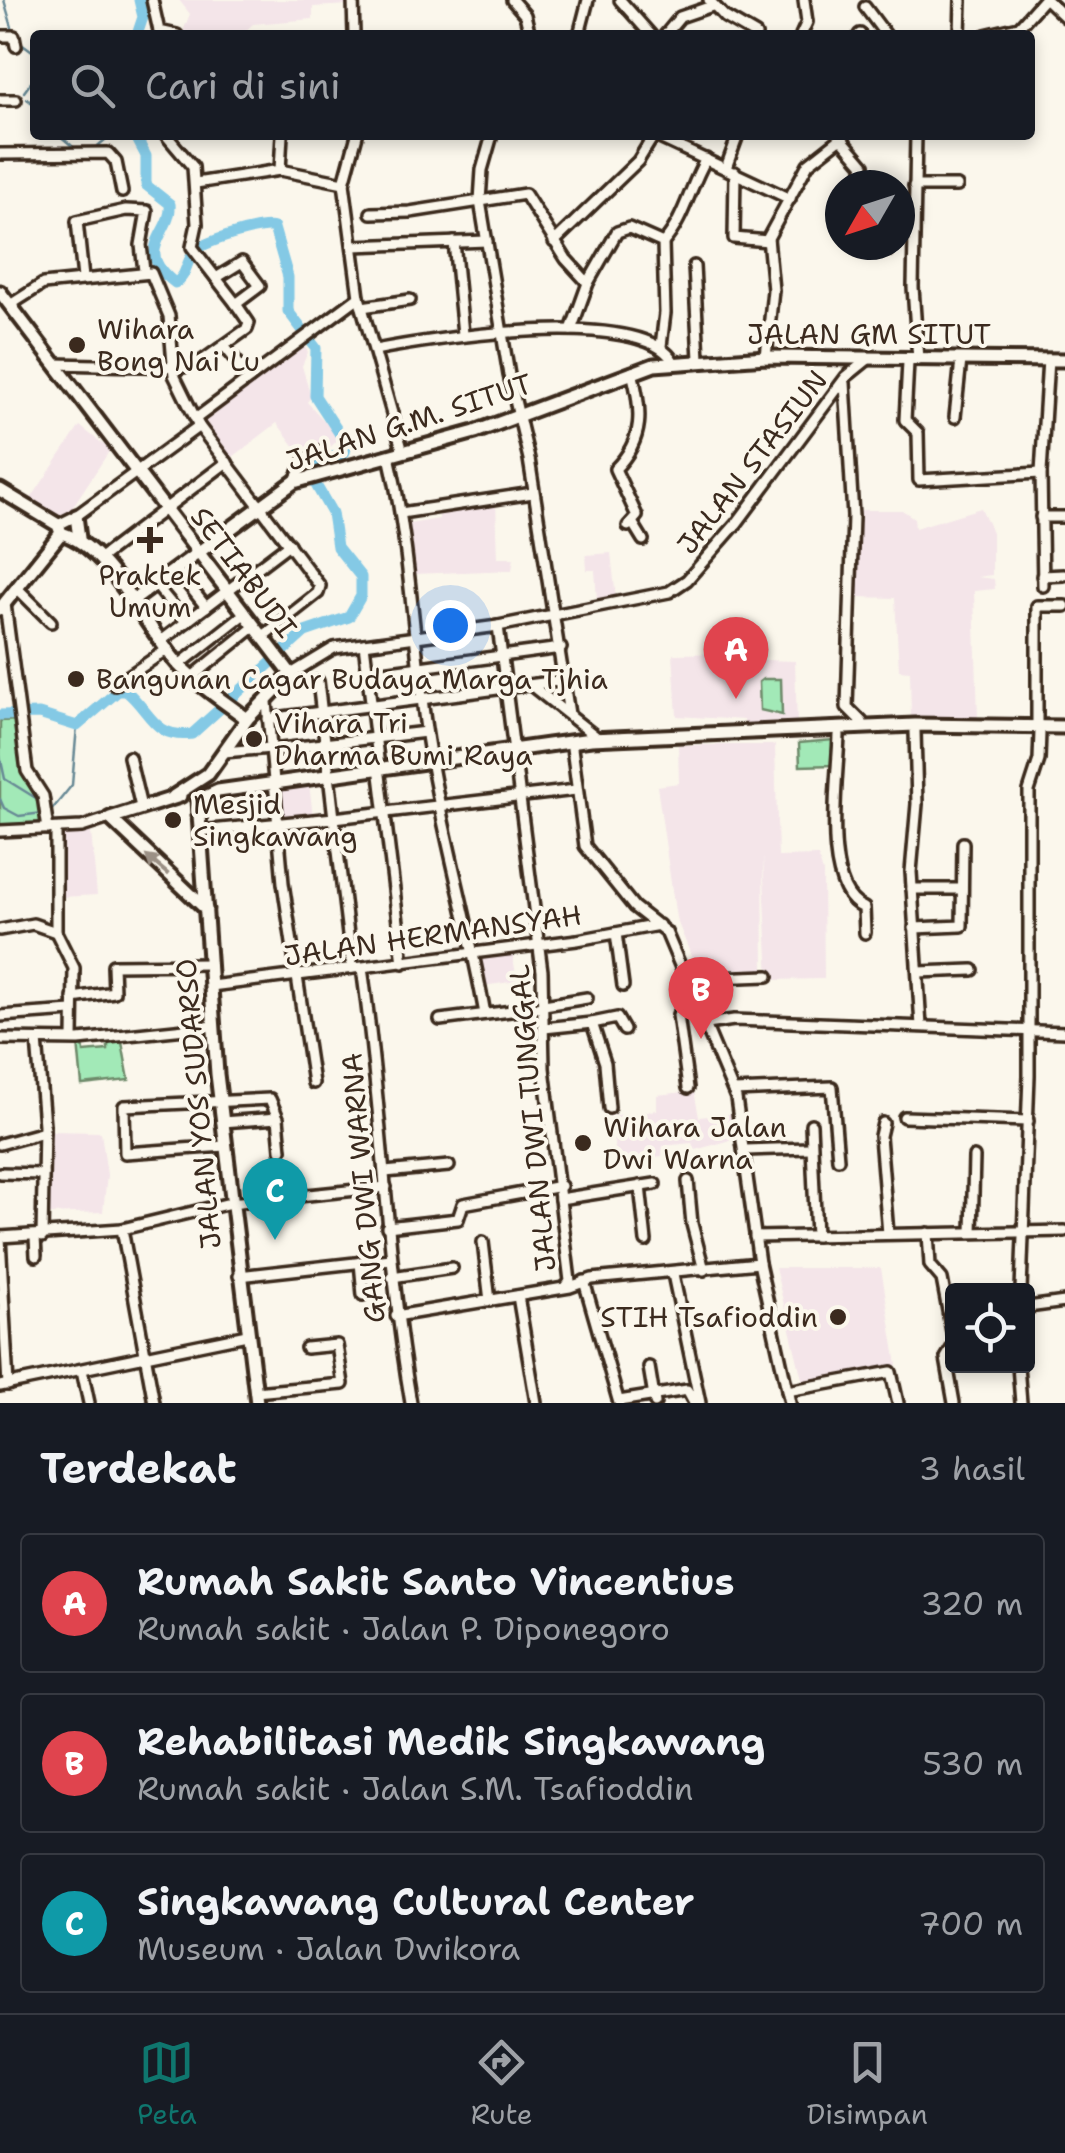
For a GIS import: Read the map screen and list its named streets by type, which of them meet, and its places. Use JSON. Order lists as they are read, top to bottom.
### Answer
{
  "streets": {
    "main road": [
      "JALAN GM SITUT",
      "JALAN G.M. SITUT",
      "SETIABUDI",
      "JALAN YOS SUDARSO"
    ],
    "street": [
      "JALAN STASIUN",
      "JALAN HERMANSYAH",
      "JALAN DWI TUNGGAL",
      "GANG DWI WARNA"
    ]
  },
  "crossings": [
    ["JALAN GM SITUT", "JALAN G.M. SITUT"],
    ["JALAN GM SITUT", "JALAN STASIUN"],
    ["JALAN G.M. SITUT", "SETIABUDI"],
    ["JALAN STASIUN", "SETIABUDI"],
    ["JALAN STASIUN", "JALAN DWI TUNGGAL"],
    ["JALAN HERMANSYAH", "JALAN YOS SUDARSO"],
    ["JALAN HERMANSYAH", "JALAN DWI TUNGGAL"],
    ["JALAN HERMANSYAH", "GANG DWI WARNA"],
    ["JALAN DWI TUNGGAL", "GANG DWI WARNA"]
  ],
  "places": {
    "other": [
      "Wihara Bong Nai Lu",
      "Bangunan Cagar Budaya Marga Tjhia",
      "Vihara Tri Dharma Bumi Raya",
      "Mesjid Singkawang",
      "Wihara Jalan Dwi Warna",
      "STIH Tsafioddin"
    ],
    "health": ["Praktek Umum"]
  },
  "north": "bottom left",
  "page": {
    "search": "Cari di sini",
    "pins": ["A", "B", "C"],
    "heading": ["Terdekat", "3 hasil"],
    "list": [
      {
        "mark": "A",
        "name": "Rumah Sakit Santo Vincentius",
        "note": "Rumah sakit · Jalan P. Diponegoro",
        "value": "320 m"
      },
      {
        "mark": "B",
        "name": "Rehabilitasi Medik Singkawang",
        "note": "Rumah sakit · Jalan S.M. Tsafioddin",
        "value": "530 m"
      },
      {
        "mark": "C",
        "name": "Singkawang Cultural Center",
        "note": "Museum · Jalan Dwikora",
        "value": "700 m"
      }
    ],
    "nav": ["Peta", "Rute", "Disimpan"]
  }
}
